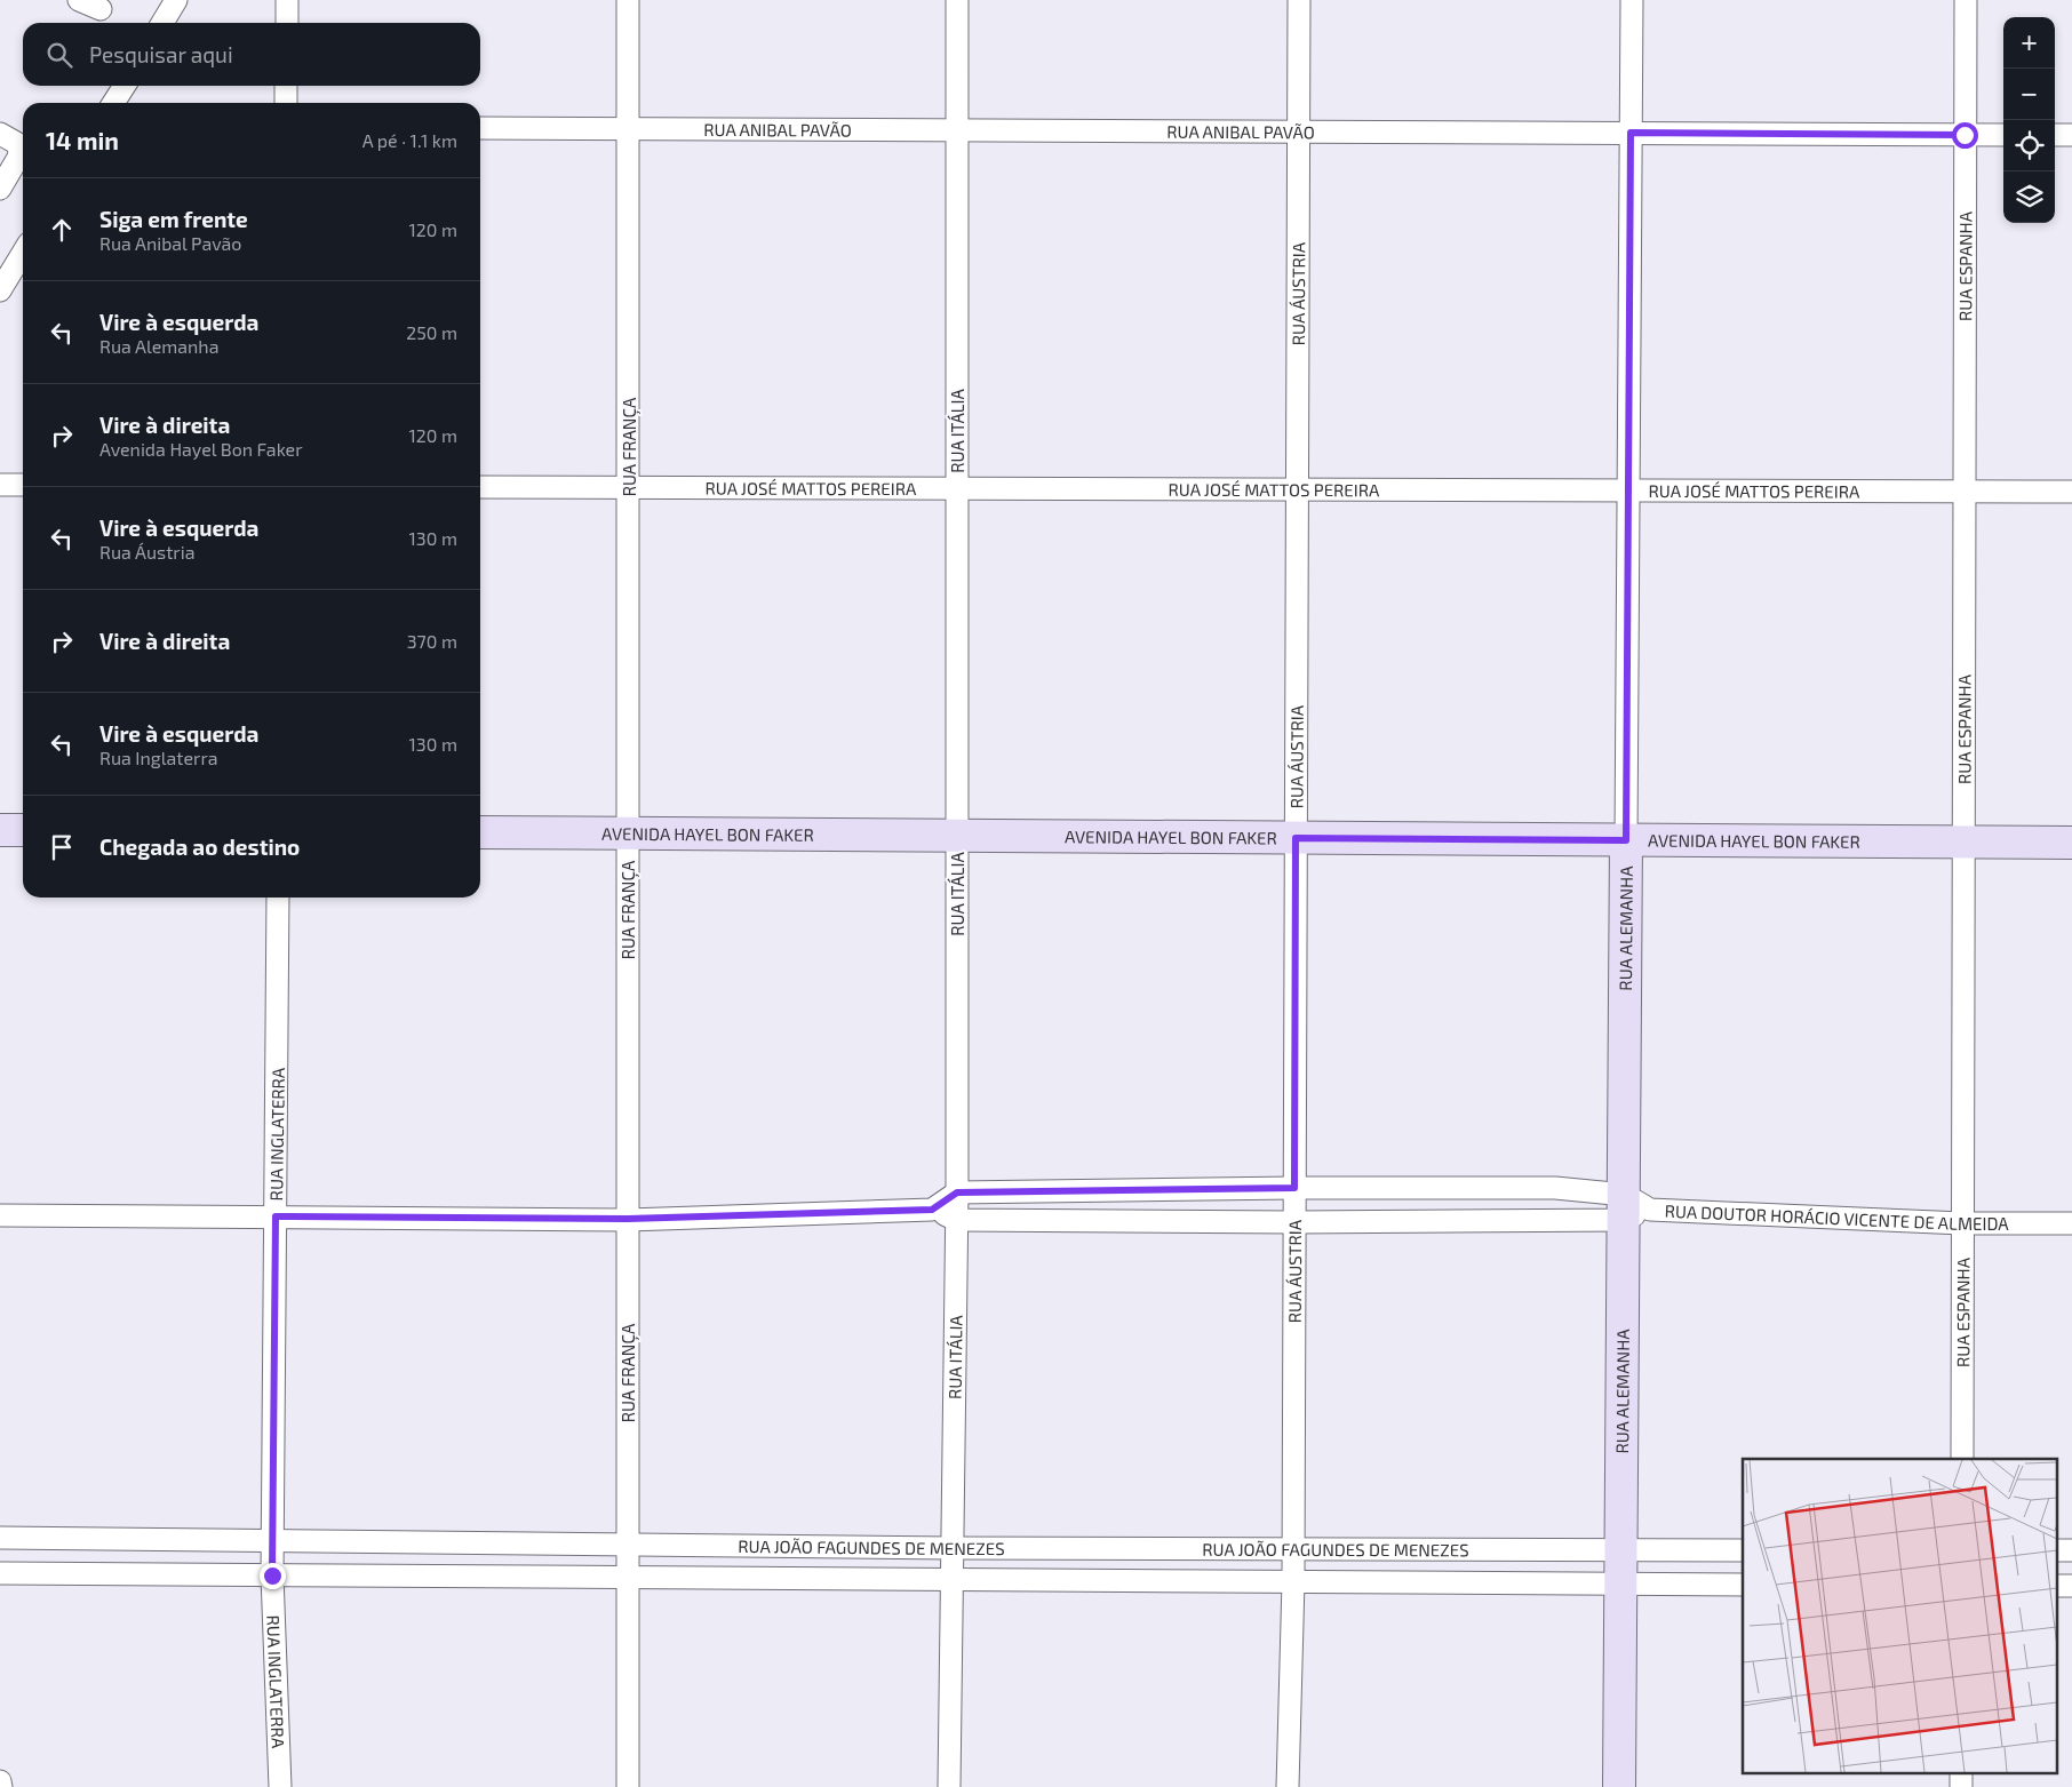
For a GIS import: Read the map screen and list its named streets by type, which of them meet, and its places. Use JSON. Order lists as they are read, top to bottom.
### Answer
{
  "streets": {
    "street": [
      "RUA ANIBAL PAVÃO",
      "RUA ESPANHA",
      "RUA ÁUSTRIA",
      "RUA ITÁLIA",
      "RUA FRANÇA",
      "RUA JOSÉ MATTOS PEREIRA",
      "AVENIDA HAYEL BON FAKER",
      "RUA ALEMANHA",
      "RUA INGLATERRA",
      "RUA DOUTOR HORÁCIO VICENTE DE ALMEIDA",
      "RUA JOÃO FAGUNDES DE MENEZES"
    ]
  },
  "crossings": [
    ["RUA ANIBAL PAVÃO", "RUA ESPANHA"],
    ["RUA ANIBAL PAVÃO", "RUA ÁUSTRIA"],
    ["RUA ANIBAL PAVÃO", "RUA ITÁLIA"],
    ["RUA ANIBAL PAVÃO", "RUA FRANÇA"],
    ["RUA ANIBAL PAVÃO", "RUA ALEMANHA"],
    ["RUA ESPANHA", "RUA JOSÉ MATTOS PEREIRA"],
    ["RUA ESPANHA", "AVENIDA HAYEL BON FAKER"],
    ["RUA ESPANHA", "RUA DOUTOR HORÁCIO VICENTE DE ALMEIDA"],
    ["RUA ÁUSTRIA", "RUA JOSÉ MATTOS PEREIRA"],
    ["RUA ÁUSTRIA", "AVENIDA HAYEL BON FAKER"],
    ["RUA ÁUSTRIA", "RUA DOUTOR HORÁCIO VICENTE DE ALMEIDA"],
    ["RUA ÁUSTRIA", "RUA JOÃO FAGUNDES DE MENEZES"],
    ["RUA ITÁLIA", "RUA JOSÉ MATTOS PEREIRA"],
    ["RUA ITÁLIA", "AVENIDA HAYEL BON FAKER"],
    ["RUA ITÁLIA", "RUA DOUTOR HORÁCIO VICENTE DE ALMEIDA"],
    ["RUA ITÁLIA", "RUA JOÃO FAGUNDES DE MENEZES"],
    ["RUA FRANÇA", "RUA JOSÉ MATTOS PEREIRA"],
    ["RUA FRANÇA", "AVENIDA HAYEL BON FAKER"],
    ["RUA FRANÇA", "RUA JOÃO FAGUNDES DE MENEZES"],
    ["RUA JOSÉ MATTOS PEREIRA", "RUA ALEMANHA"],
    ["AVENIDA HAYEL BON FAKER", "RUA ALEMANHA"],
    ["RUA ALEMANHA", "RUA DOUTOR HORÁCIO VICENTE DE ALMEIDA"],
    ["RUA ALEMANHA", "RUA JOÃO FAGUNDES DE MENEZES"],
    ["RUA INGLATERRA", "RUA JOÃO FAGUNDES DE MENEZES"]
  ],
  "page": {
    "map_buttons": ["+", "−"],
    "search": "Pesquisar aqui",
    "heading": ["14 min", "A pé · 1.1 km"],
    "list": [
      ["Siga em frente", "Rua Anibal Pavão", "120 m"],
      ["Vire à esquerda", "Rua Alemanha", "250 m"],
      ["Vire à direita", "Avenida Hayel Bon Faker", "120 m"],
      ["Vire à esquerda", "Rua Áustria", "130 m"],
      ["Vire à direita", "370 m"],
      ["Vire à esquerda", "Rua Inglaterra", "130 m"],
      "Chegada ao destino"
    ]
  }
}
